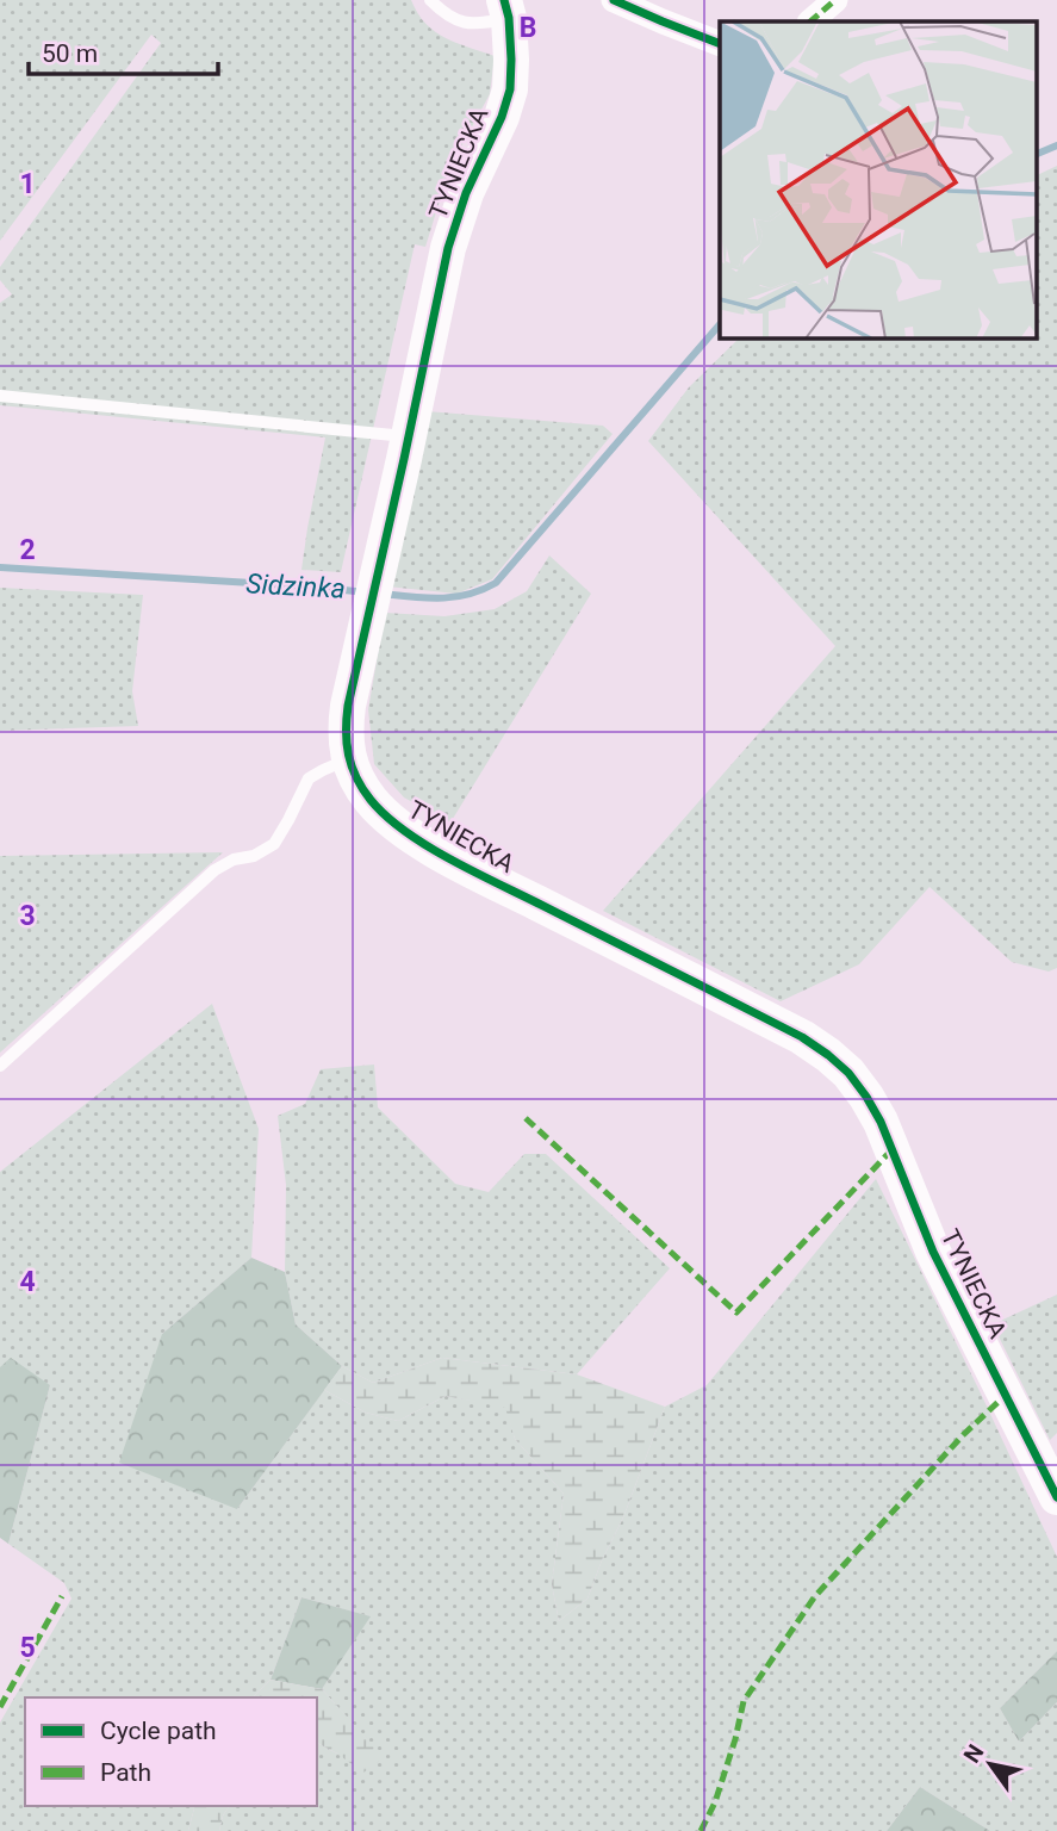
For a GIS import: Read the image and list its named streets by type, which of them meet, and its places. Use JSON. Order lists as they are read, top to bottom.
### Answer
{
  "streets": {
    "street": ["TYNIECKA"]
  },
  "water": ["Sidzinka"],
  "legend": ["Cycle path", "Path"],
  "scale_bar": "50 m",
  "north": "top left",
  "grid": {
    "columns": ["B"],
    "rows": [
      "1",
      "2",
      "3",
      "4",
      "5"
    ]
  }
}
